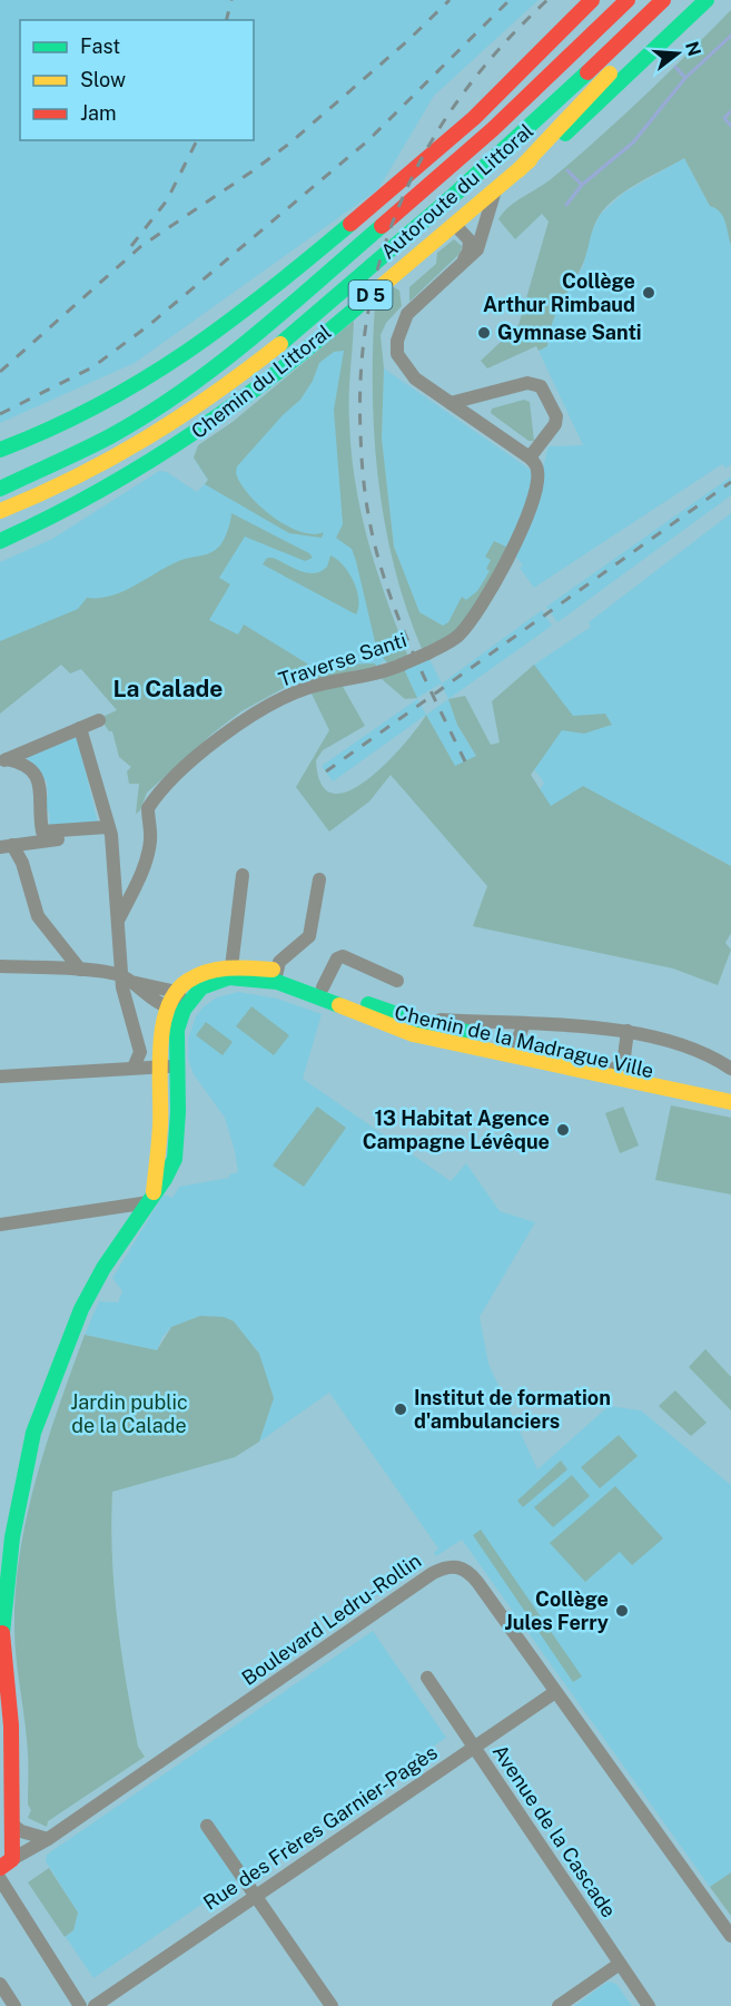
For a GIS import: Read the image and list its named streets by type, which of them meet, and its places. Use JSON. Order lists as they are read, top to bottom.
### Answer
{
  "streets": {
    "main road": [
      "Autoroute du Littoral",
      "D 5",
      "Chemin du Littoral",
      "Chemin de la Madrague Ville"
    ],
    "street": [
      "Traverse Santi",
      "Boulevard Ledru-Rollin",
      "Rue des Frères Garnier-Pagès",
      "Avenue de la Cascade"
    ]
  },
  "crossings": [
    ["Boulevard Ledru-Rollin", "Rue des Frères Garnier-Pagès"],
    ["Rue des Frères Garnier-Pagès", "Avenue de la Cascade"]
  ],
  "districts": ["La Calade"],
  "parks": ["Jardin public de la Calade"],
  "places": [
    "Collège Arthur Rimbaud",
    "Gymnase Santi",
    "13 Habitat Agence Campagne Lévêque",
    "Institut de formation d'ambulanciers",
    "Collège Jules Ferry"
  ],
  "legend": ["Fast", "Slow", "Jam"],
  "north": "right"
}
